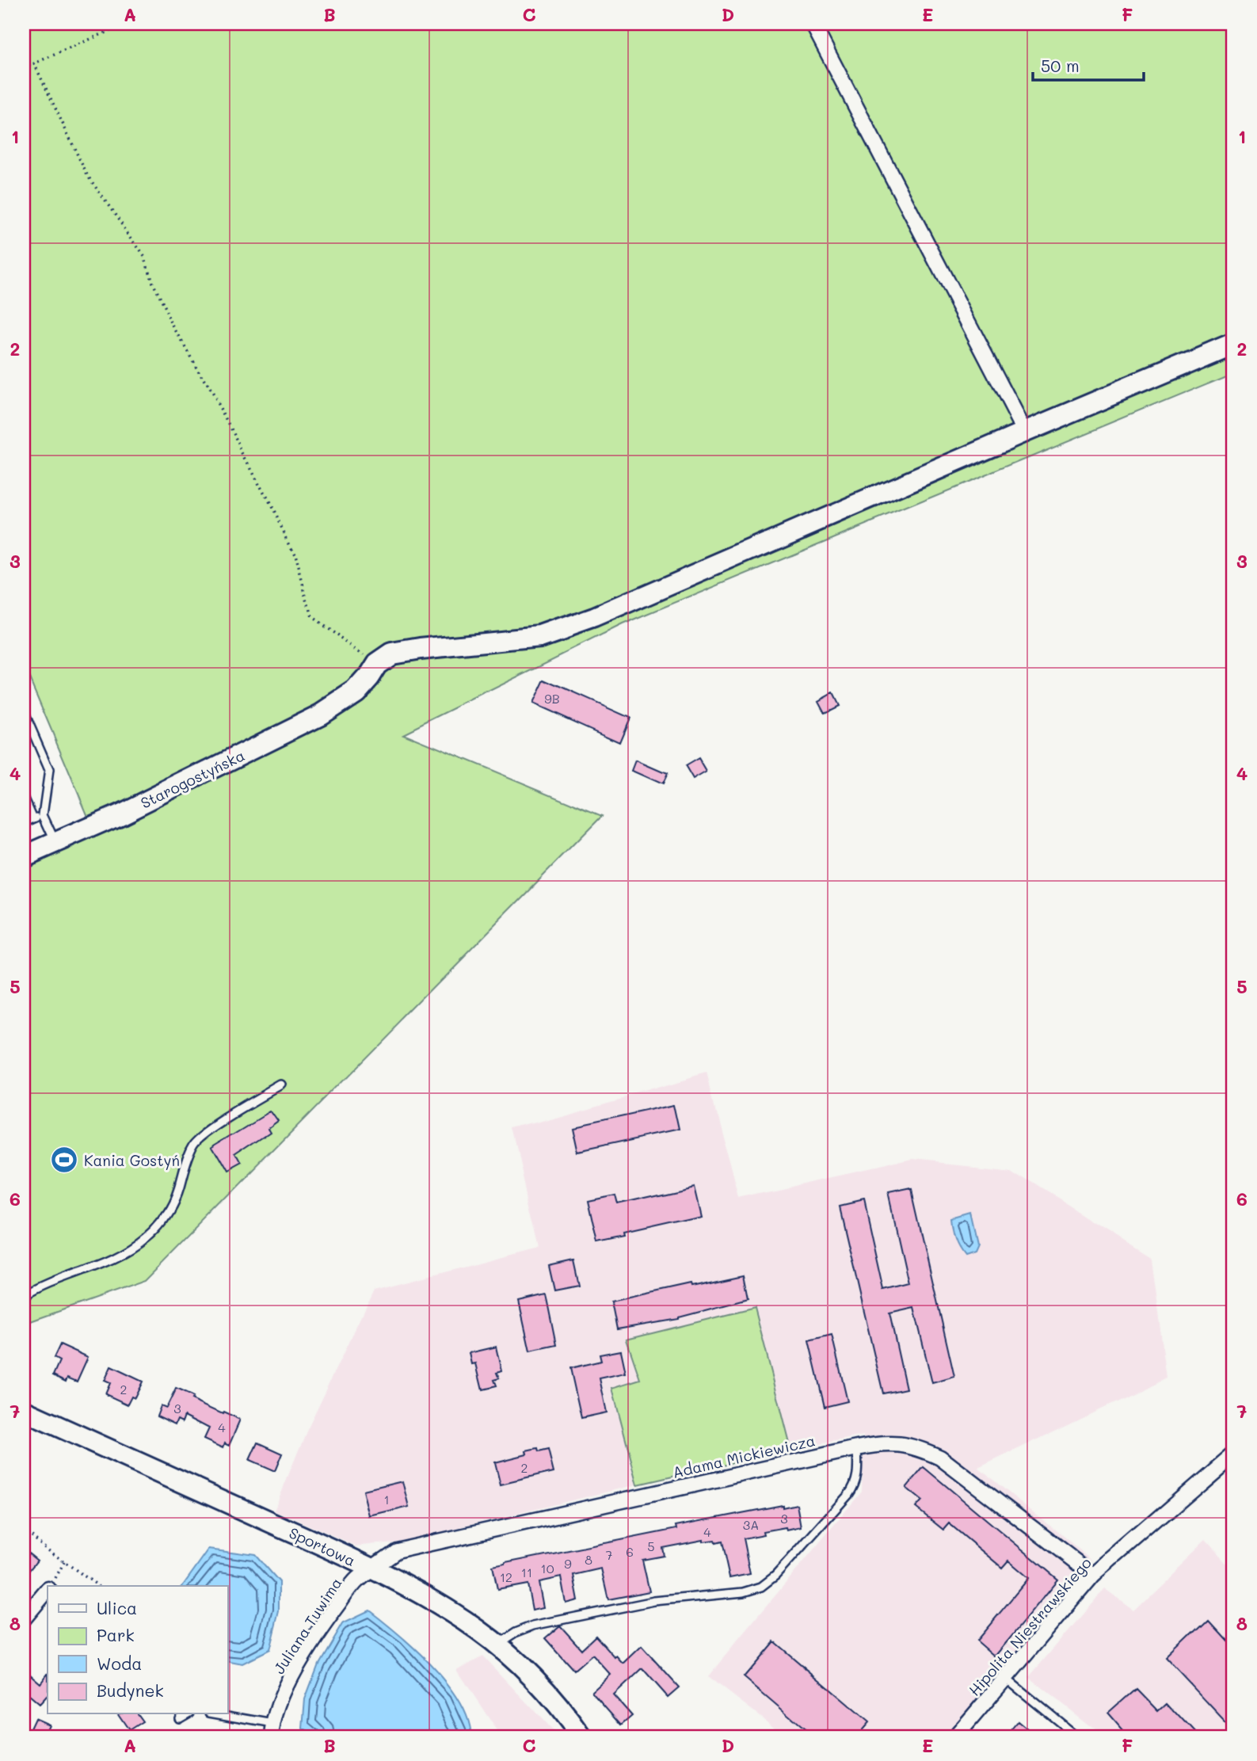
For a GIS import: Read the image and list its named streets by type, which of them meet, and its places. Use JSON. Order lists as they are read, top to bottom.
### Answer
{
  "streets": {
    "street": [
      "Starogostyńska",
      "Adama Mickiewicza",
      "Sportowa",
      "Juliana Tuwima",
      "Hipolita Niestrawskiego"
    ]
  },
  "crossings": [
    ["Adama Mickiewicza", "Sportowa"],
    ["Adama Mickiewicza", "Juliana Tuwima"],
    ["Adama Mickiewicza", "Hipolita Niestrawskiego"],
    ["Sportowa", "Juliana Tuwima"]
  ],
  "places": {
    "sports": ["Kania Gostyń"]
  },
  "house_numbers": [
    "9B",
    "2",
    "3",
    "4",
    "2",
    "1",
    "3",
    "3A",
    "4",
    "5",
    "6",
    "7",
    "8",
    "9",
    "10",
    "11",
    "12"
  ],
  "legend": [
    "Ulica",
    "Park",
    "Woda",
    "Budynek"
  ],
  "scale_bar": "50 m",
  "grid": {
    "columns": [
      "A",
      "B",
      "C",
      "D",
      "E",
      "F"
    ],
    "rows": [
      "1",
      "2",
      "3",
      "4",
      "5",
      "6",
      "7",
      "8"
    ]
  }
}
